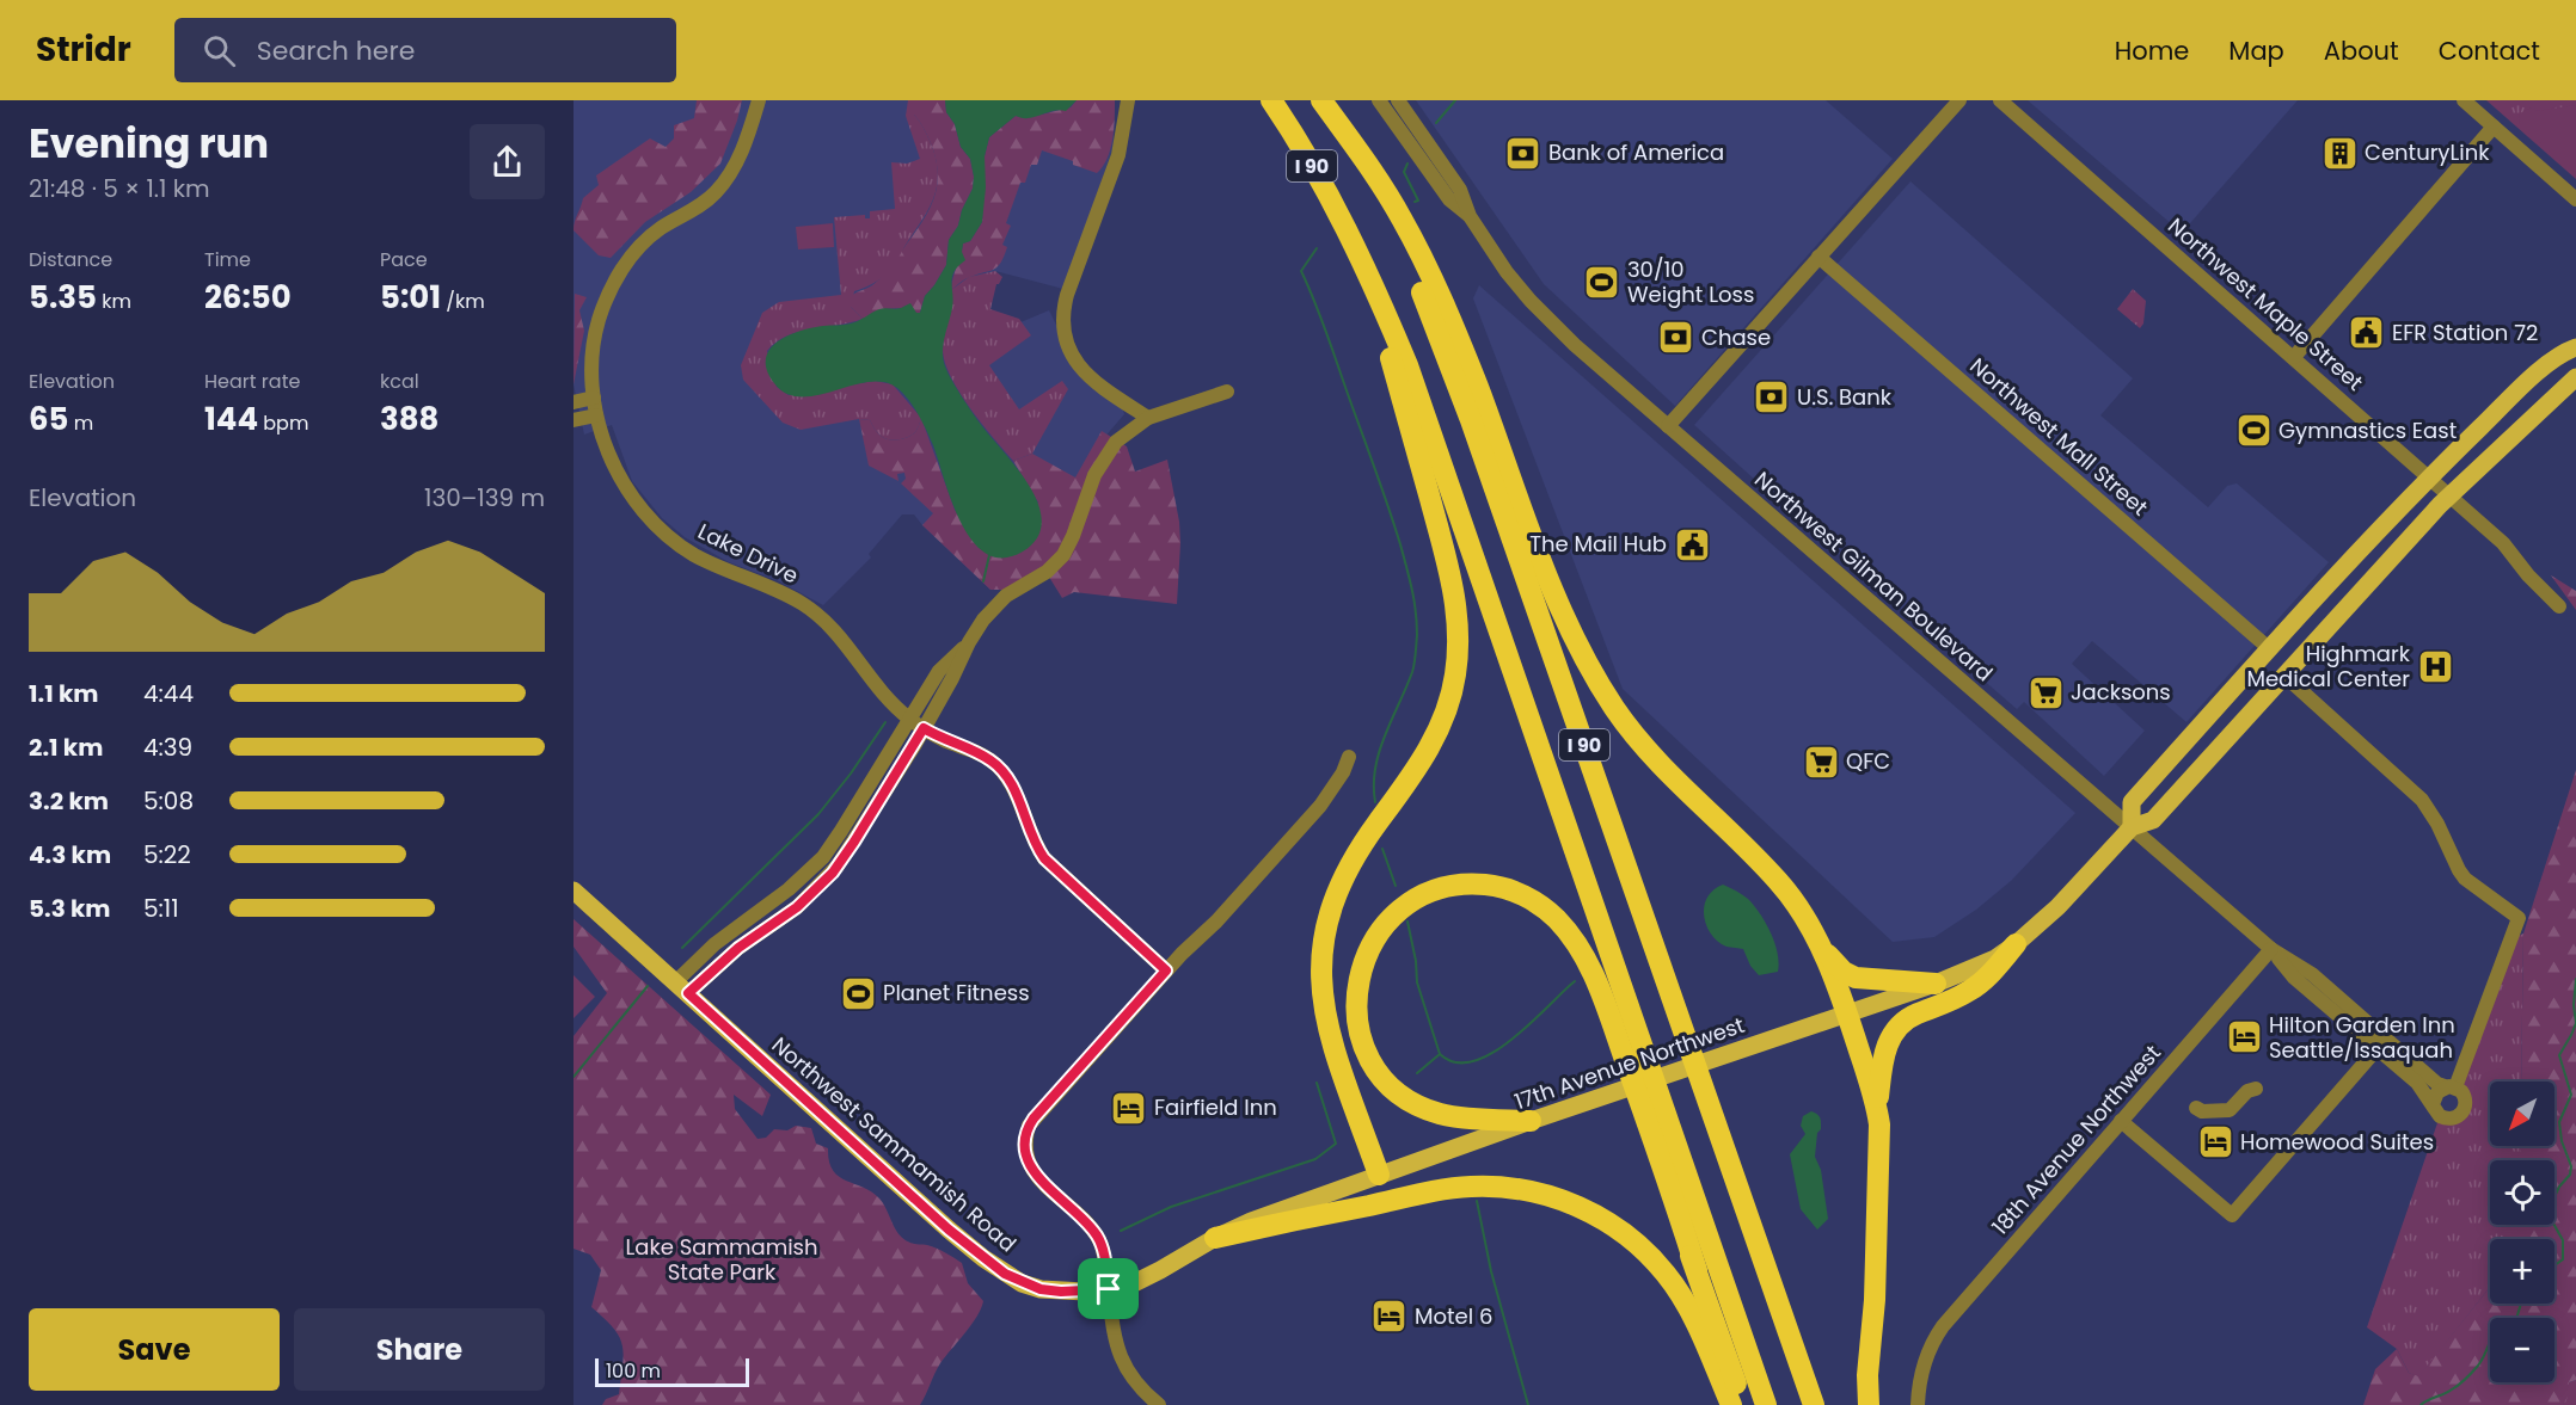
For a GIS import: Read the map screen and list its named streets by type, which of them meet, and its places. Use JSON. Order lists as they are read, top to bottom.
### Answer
{
  "streets": {
    "highway": ["I 90"],
    "main road": ["17th Avenue Northwest", "Northwest Sammamish Road"],
    "street": [
      "Northwest Maple Street",
      "Northwest Mall Street",
      "Lake Drive",
      "Northwest Gilman Boulevard",
      "18th Avenue Northwest"
    ]
  },
  "crossings": [
    ["Northwest Maple Street", "17th Avenue Northwest"],
    ["Northwest Gilman Boulevard", "17th Avenue Northwest"],
    ["Northwest Gilman Boulevard", "18th Avenue Northwest"],
    ["17th Avenue Northwest", "Northwest Sammamish Road"]
  ],
  "parks": ["Lake Sammamish State Park"],
  "places": {
    "bank": ["Bank of America", "Chase", "U.S. Bank"],
    "building": ["CenturyLink"],
    "sports": ["30/10 Weight Loss", "Gymnastics East", "Planet Fitness"],
    "public building": ["EFR Station 72", "The Mail Hub"],
    "hospital": ["Highmark Medical Center"],
    "supermarket": ["Jacksons", "QFC"],
    "hotel": [
      "Hilton Garden Inn Seattle/Issaquah",
      "Fairfield Inn",
      "Homewood Suites",
      "Motel 6"
    ]
  },
  "scale_bar": "100 m",
  "north": "bottom left",
  "page": {
    "header": "Stridr",
    "search": "Search here",
    "nav": [
      "Home",
      "Map",
      "About",
      "Contact"
    ],
    "heading": ["Evening run", "21:48 · 5 × 1.1 km"],
    "stats": [
      ["Distance", "5.35 km"],
      ["Time", "26:50"],
      ["Pace", "5:01 /km"],
      ["Elevation", "65 m"],
      ["Heart rate", "144 bpm"],
      ["kcal", "388"]
    ],
    "chart": ["Elevation", "130–139 m"],
    "list": [
      {
        "name": "1.1 km",
        "note": "4:44"
      },
      {
        "name": "2.1 km",
        "note": "4:39"
      },
      {
        "name": "3.2 km",
        "note": "5:08"
      },
      {
        "name": "4.3 km",
        "note": "5:22"
      },
      {
        "name": "5.3 km",
        "note": "5:11"
      }
    ],
    "map_buttons": ["+", "−"],
    "buttons": ["Save", "Share"],
    "scale": "100 m"
  }
}
